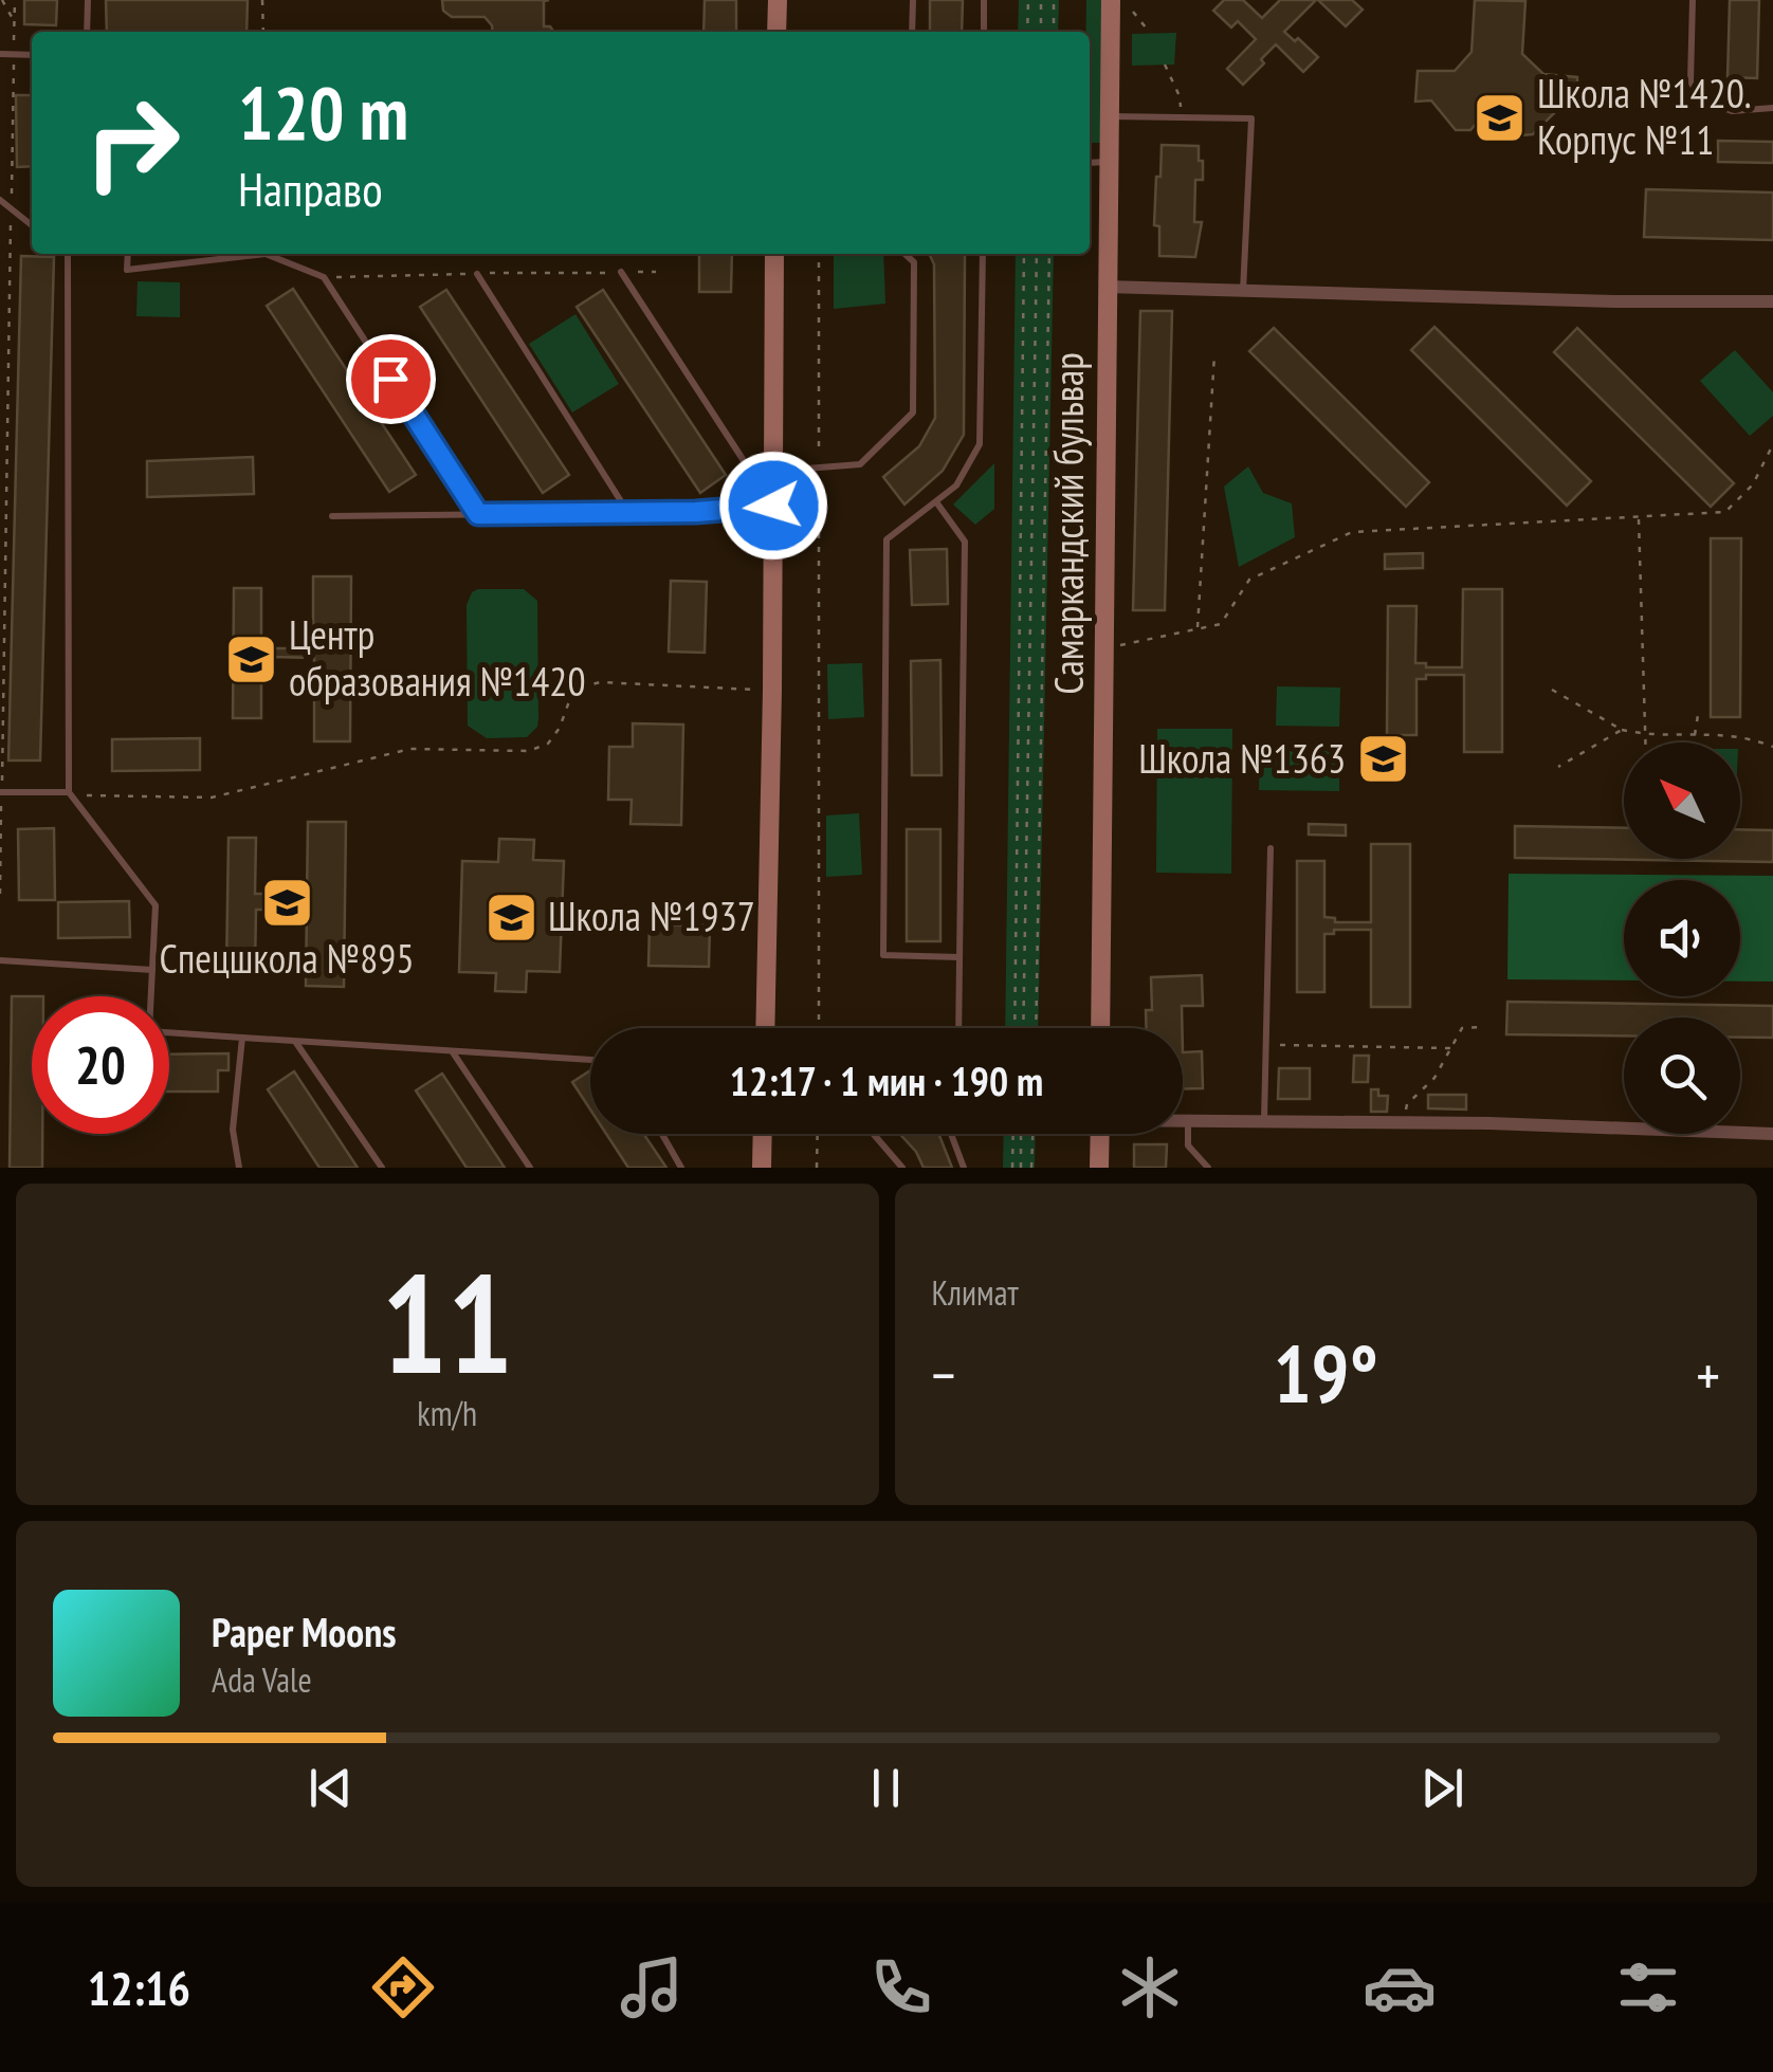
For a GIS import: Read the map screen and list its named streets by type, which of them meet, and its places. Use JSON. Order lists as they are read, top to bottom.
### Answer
{
  "streets": {
    "street": ["Самаркандский бульвар"]
  },
  "places": {
    "school or university": [
      "Школа №1420. Корпус №11",
      "Центр образования №1420",
      "Школа №1363",
      "Спецшкола №895",
      "Школа №1937"
    ]
  },
  "north": "top left",
  "page": {
    "turn": ["120 m", "Направо"],
    "limit": "20",
    "trip": "12:17 · 1 мин · 190 m",
    "tile": [
      ["11", "km/h"],
      "Климат"
    ],
    "heat": ["−", "19°", "+"],
    "song": ["Paper Moons", "Ada Vale"],
    "tabs": "12:16"
  }
}
